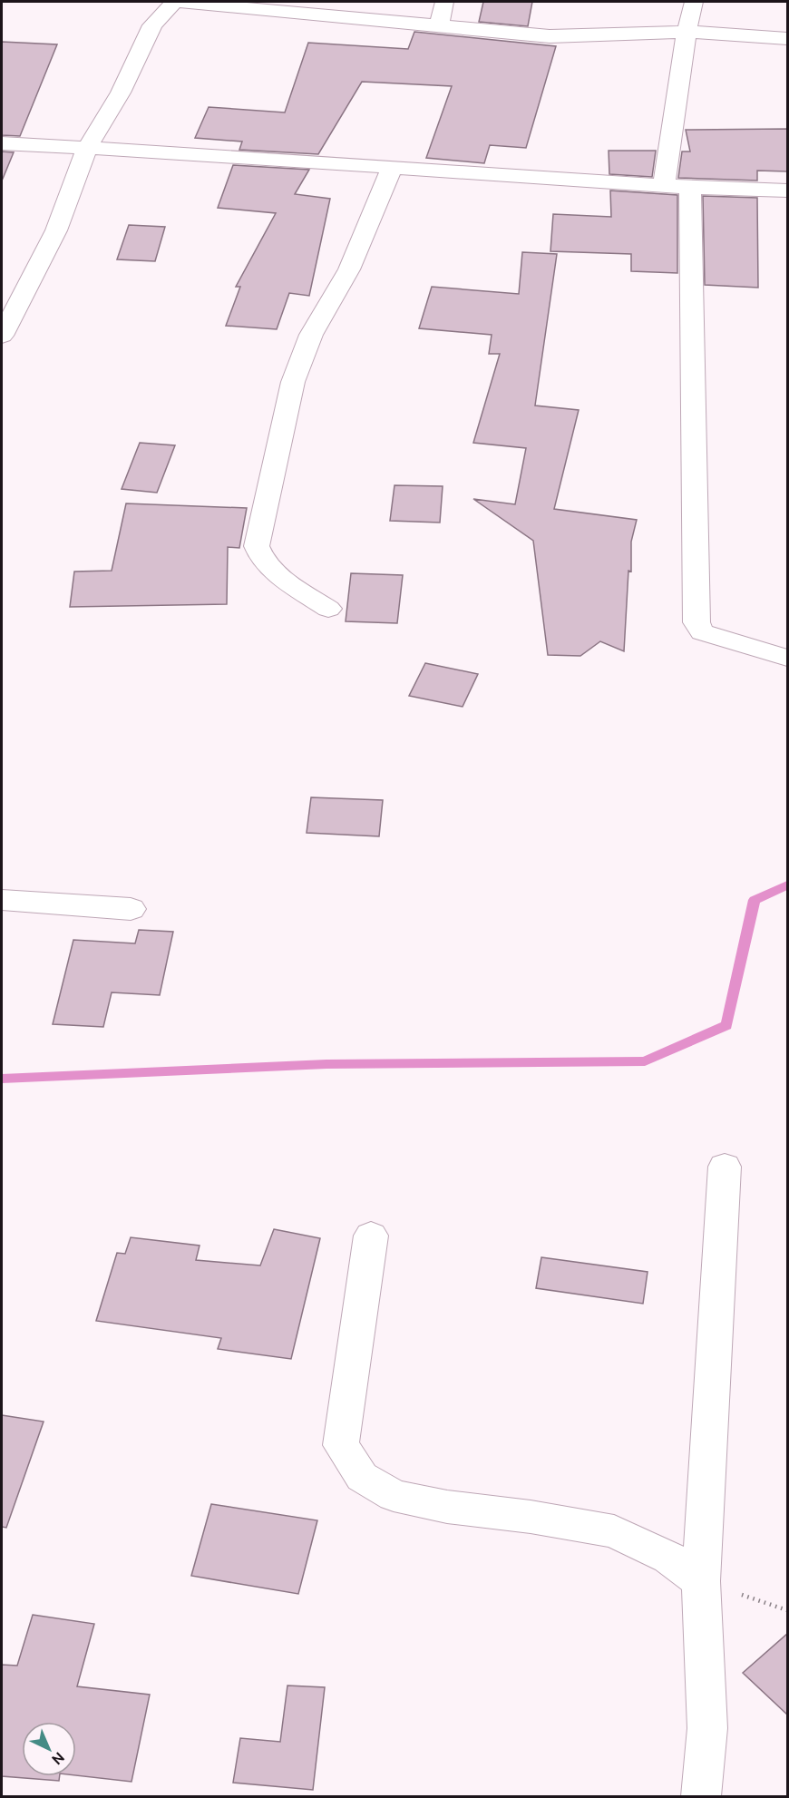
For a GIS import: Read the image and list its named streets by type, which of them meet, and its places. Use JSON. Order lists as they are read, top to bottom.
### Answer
{
  "north": "bottom right"
}
